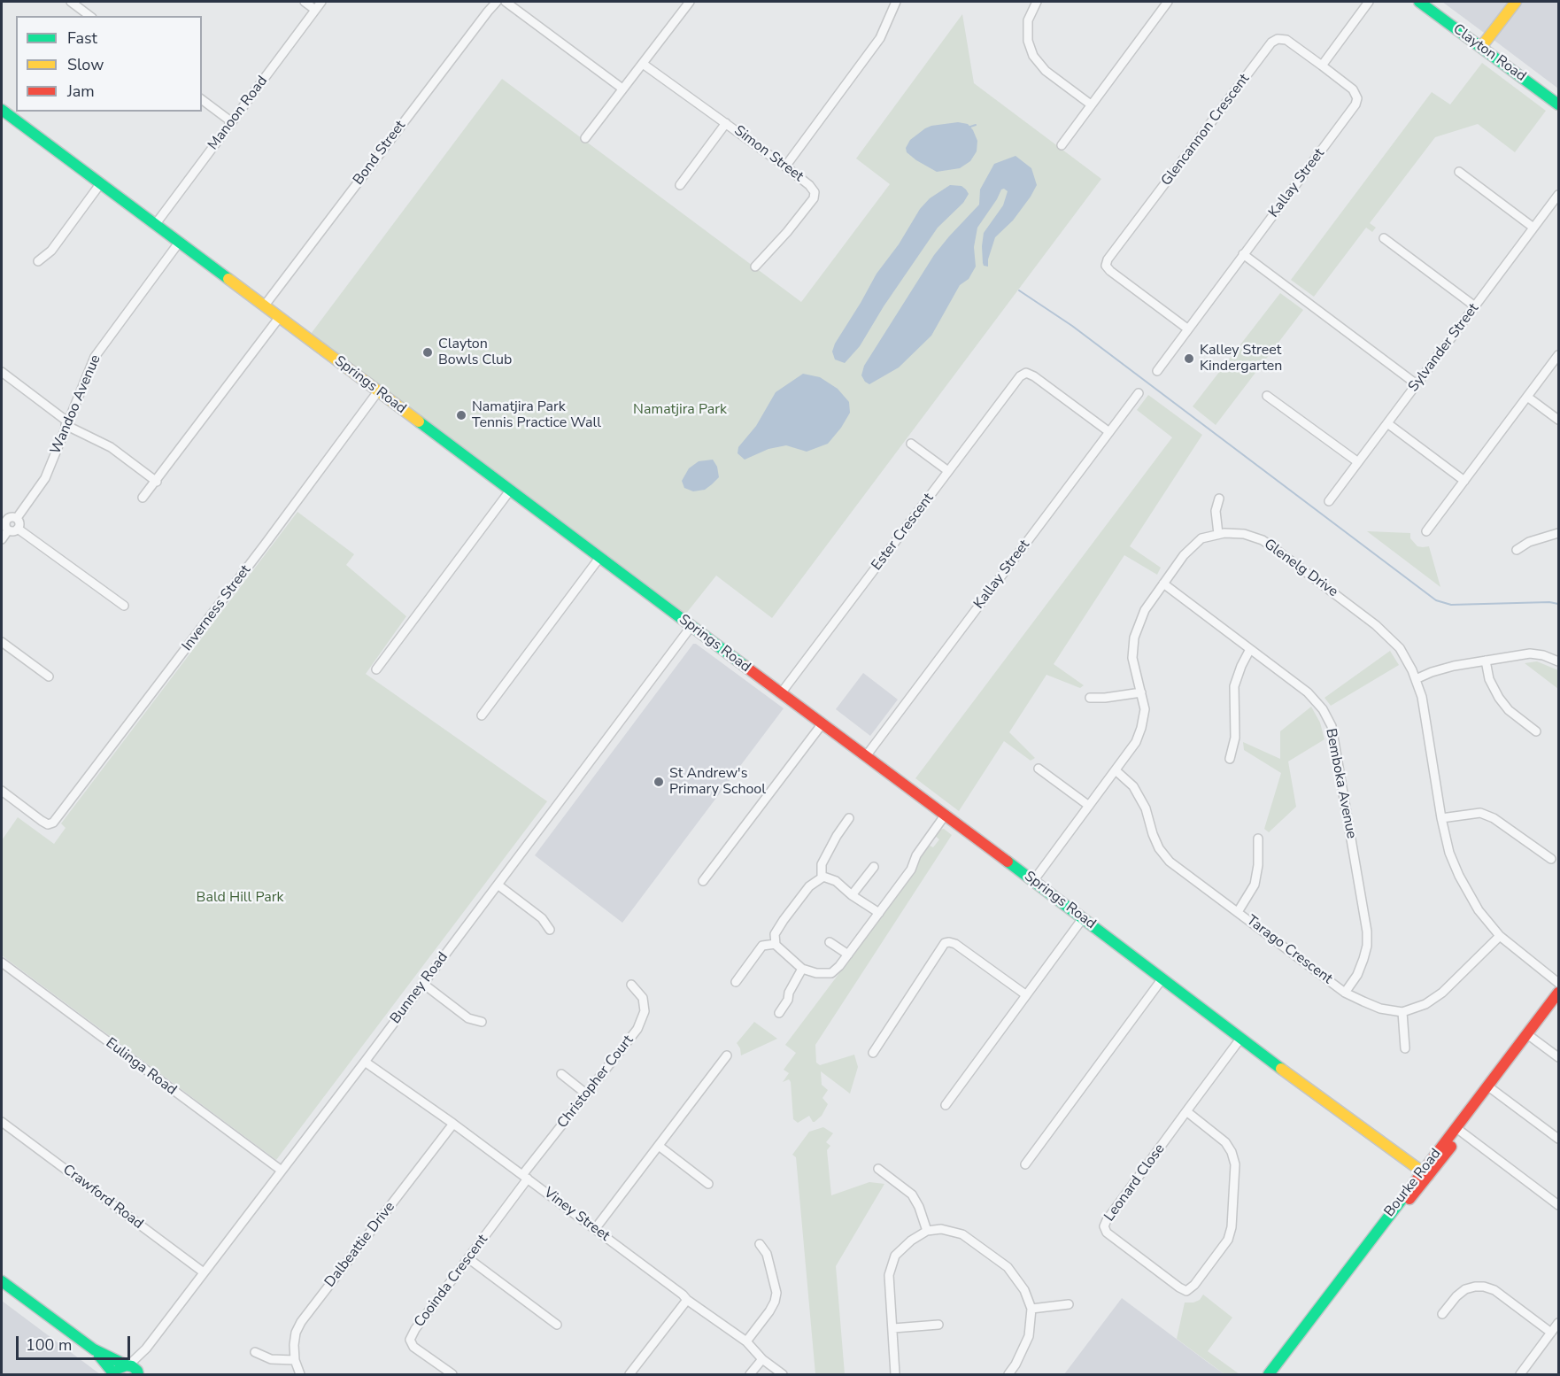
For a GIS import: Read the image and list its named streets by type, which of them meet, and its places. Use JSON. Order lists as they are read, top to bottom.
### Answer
{
  "streets": {
    "main road": ["Clayton Road", "Springs Road", "Bourke Road"],
    "street": [
      "Manoon Road",
      "Glencannon Crescent",
      "Bond Street",
      "Simon Street",
      "Kallay Street",
      "Sylvander Street",
      "Wandoo Avenue",
      "Ester Crescent",
      "Glenelg Drive",
      "Inverness Street",
      "Bemboka Avenue",
      "Tarago Crescent",
      "Bunney Road",
      "Eulinga Road",
      "Christopher Court",
      "Leonard Close",
      "Crawford Road",
      "Viney Street",
      "Dalbeattie Drive",
      "Cooinda Crescent"
    ]
  },
  "crossings": [
    ["Manoon Road", "Springs Road"],
    ["Glencannon Crescent", "Kallay Street"],
    ["Bond Street", "Springs Road"],
    ["Kallay Street", "Springs Road"],
    ["Kallay Street", "Ester Crescent"],
    ["Springs Road", "Wandoo Avenue"],
    ["Springs Road", "Ester Crescent"],
    ["Springs Road", "Glenelg Drive"],
    ["Springs Road", "Inverness Street"],
    ["Springs Road", "Bunney Road"],
    ["Springs Road", "Leonard Close"],
    ["Springs Road", "Bourke Road"],
    ["Glenelg Drive", "Bemboka Avenue"],
    ["Glenelg Drive", "Tarago Crescent"],
    ["Bemboka Avenue", "Tarago Crescent"],
    ["Bunney Road", "Eulinga Road"],
    ["Bunney Road", "Crawford Road"],
    ["Bunney Road", "Viney Street"],
    ["Christopher Court", "Viney Street"],
    ["Christopher Court", "Cooinda Crescent"],
    ["Viney Street", "Dalbeattie Drive"],
    ["Viney Street", "Cooinda Crescent"]
  ],
  "parks": ["Namatjira Park", "Bald Hill Park"],
  "places": [
    "Clayton Bowls Club",
    "Kalley Street Kindergarten",
    "Namatjira Park Tennis Practice Wall",
    "St Andrew's Primary School"
  ],
  "legend": ["Fast", "Slow", "Jam"],
  "scale_bar": "100 m"
}
